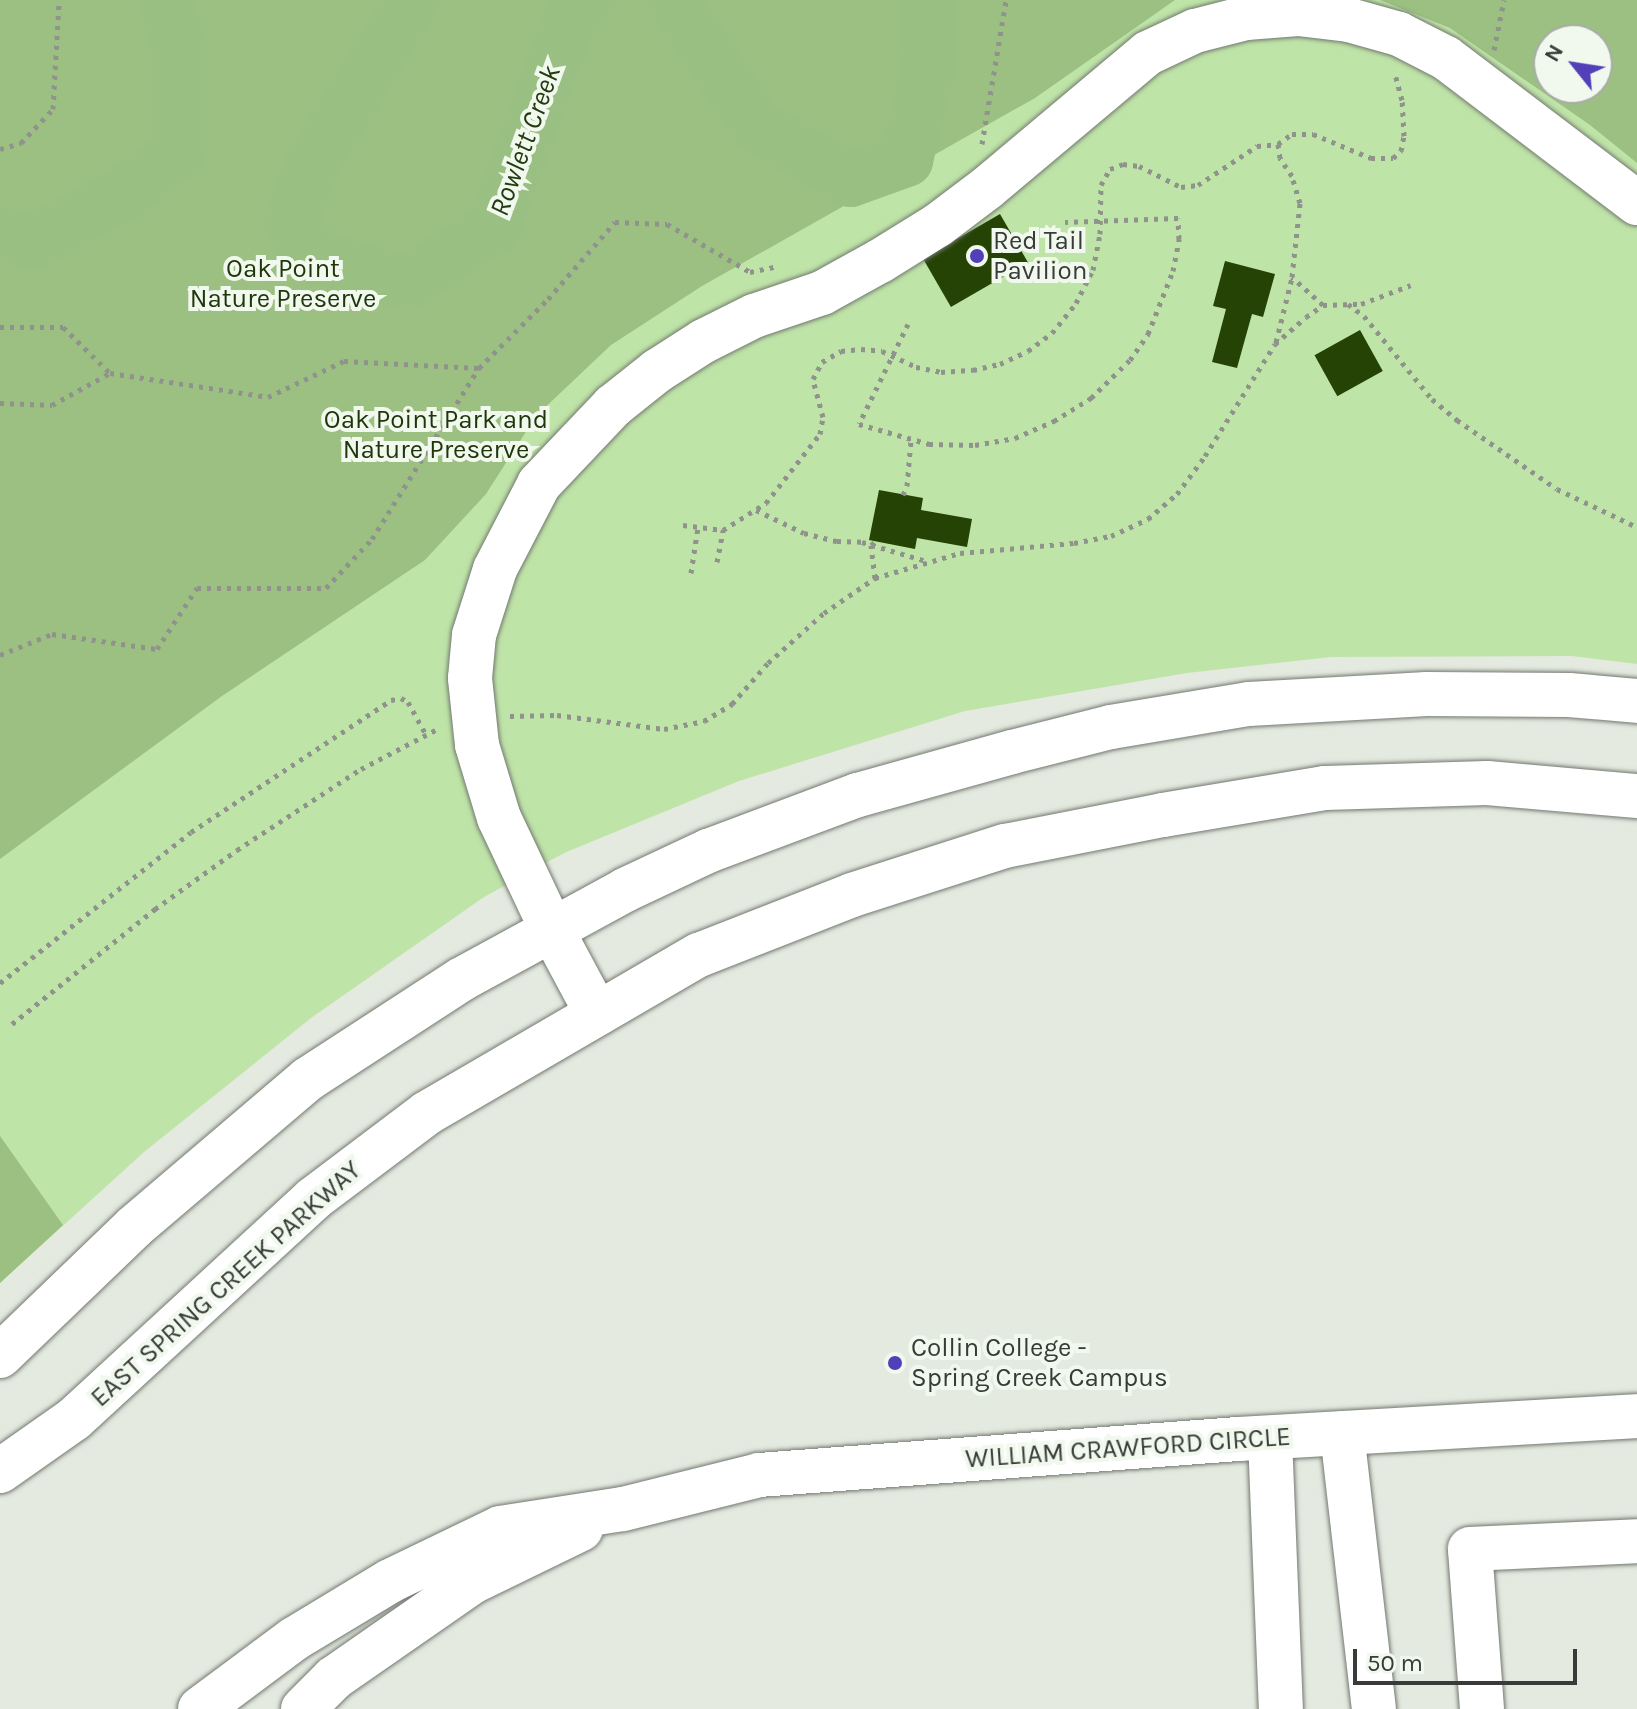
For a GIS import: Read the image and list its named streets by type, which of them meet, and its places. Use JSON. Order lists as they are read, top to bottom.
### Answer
{
  "streets": {
    "main road": ["EAST SPRING CREEK PARKWAY", "WILLIAM CRAWFORD CIRCLE"]
  },
  "water": ["Rowlett Creek"],
  "parks": ["Oak Point Nature Preserve", "Oak Point Park and Nature Preserve"],
  "places": ["Red Tail Pavilion", "Collin College - Spring Creek Campus"],
  "scale_bar": "50 m",
  "north": "top left"
}
